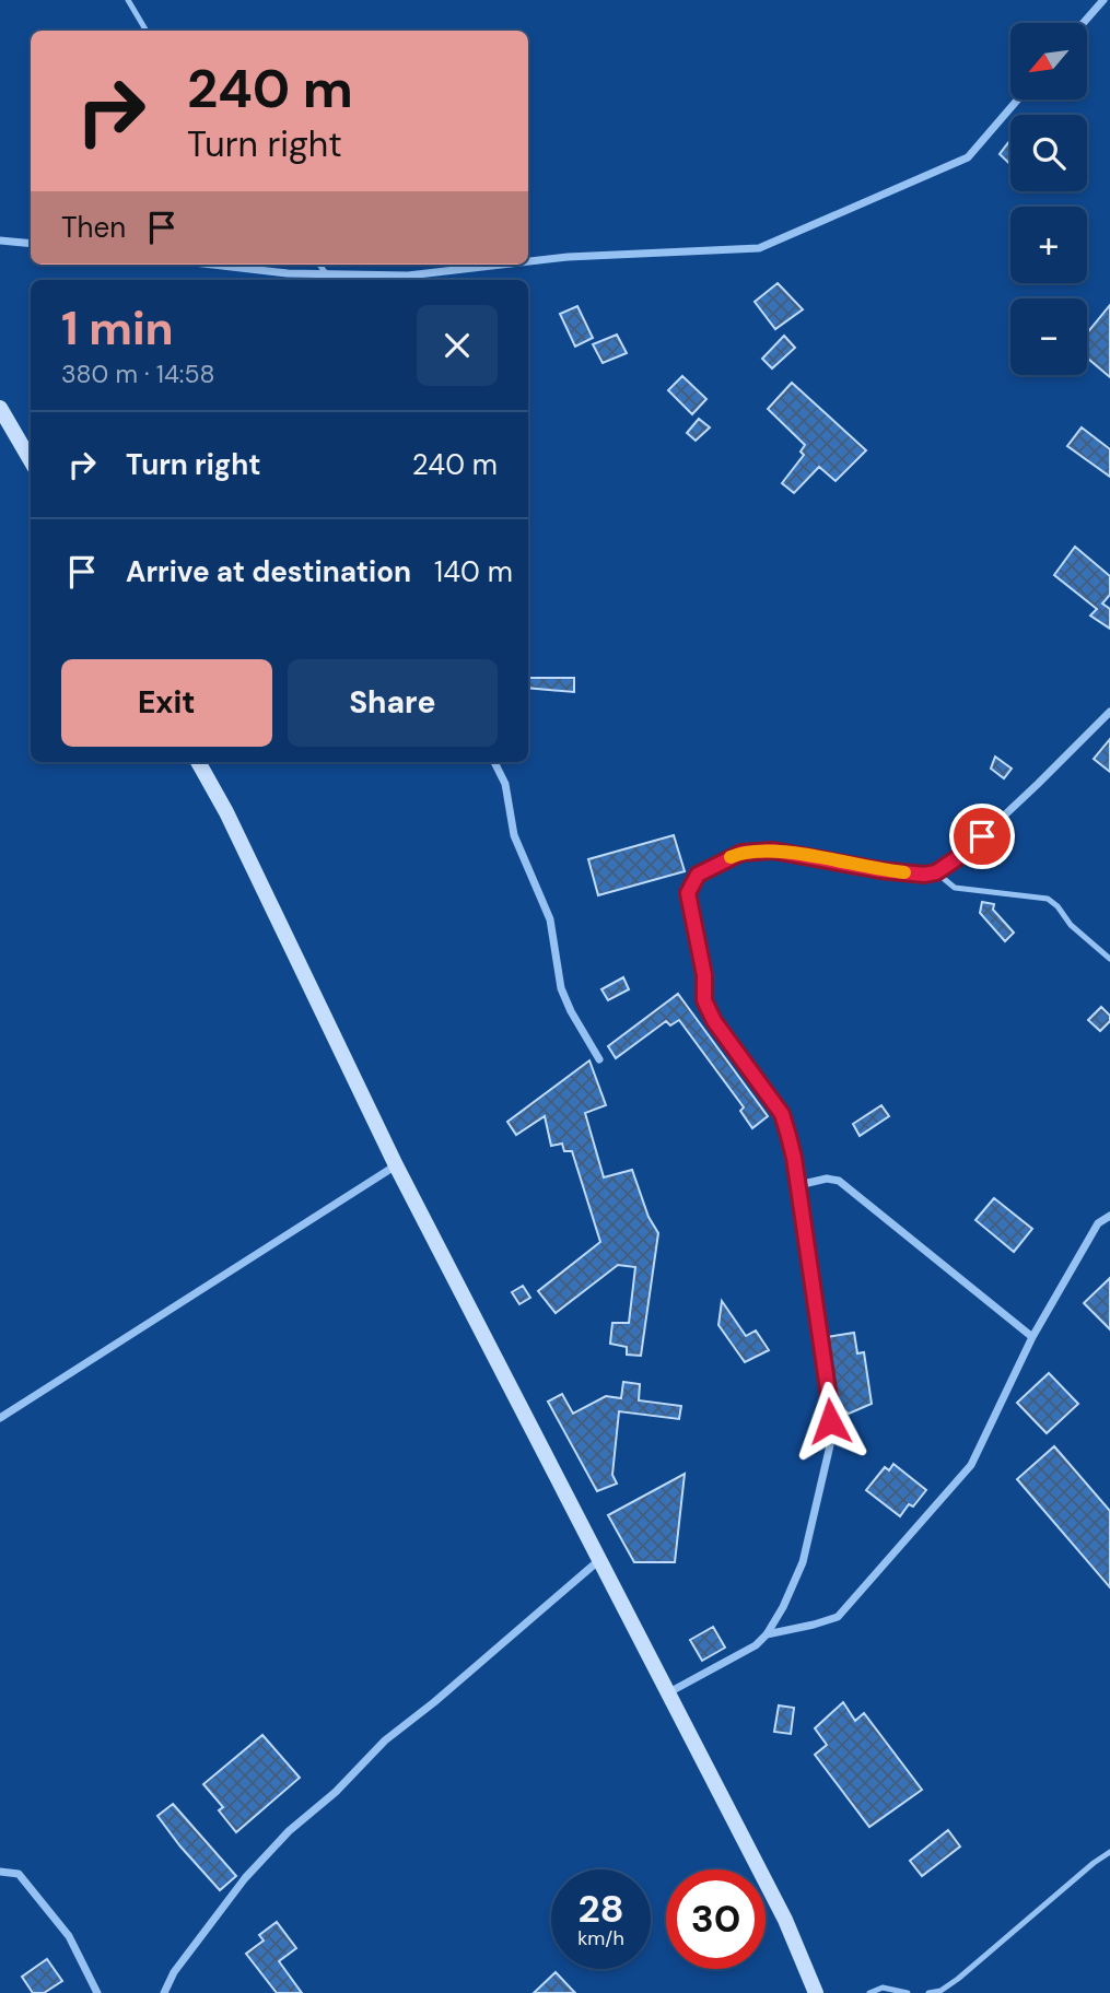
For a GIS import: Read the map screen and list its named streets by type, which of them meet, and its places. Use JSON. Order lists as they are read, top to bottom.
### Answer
{
  "north": "bottom left",
  "page": {
    "map_buttons": ["+", "−"],
    "turn": ["240 m", "Turn right"],
    "then": "Then",
    "heading": ["1 min", "380 m · 14:58"],
    "list": [
      {
        "name": "Turn right",
        "value": "240 m"
      },
      {
        "name": "Arrive at destination",
        "value": "140 m"
      }
    ],
    "buttons": ["Exit", "Share"],
    "speed": "28 km/h",
    "limit": "30"
  }
}
